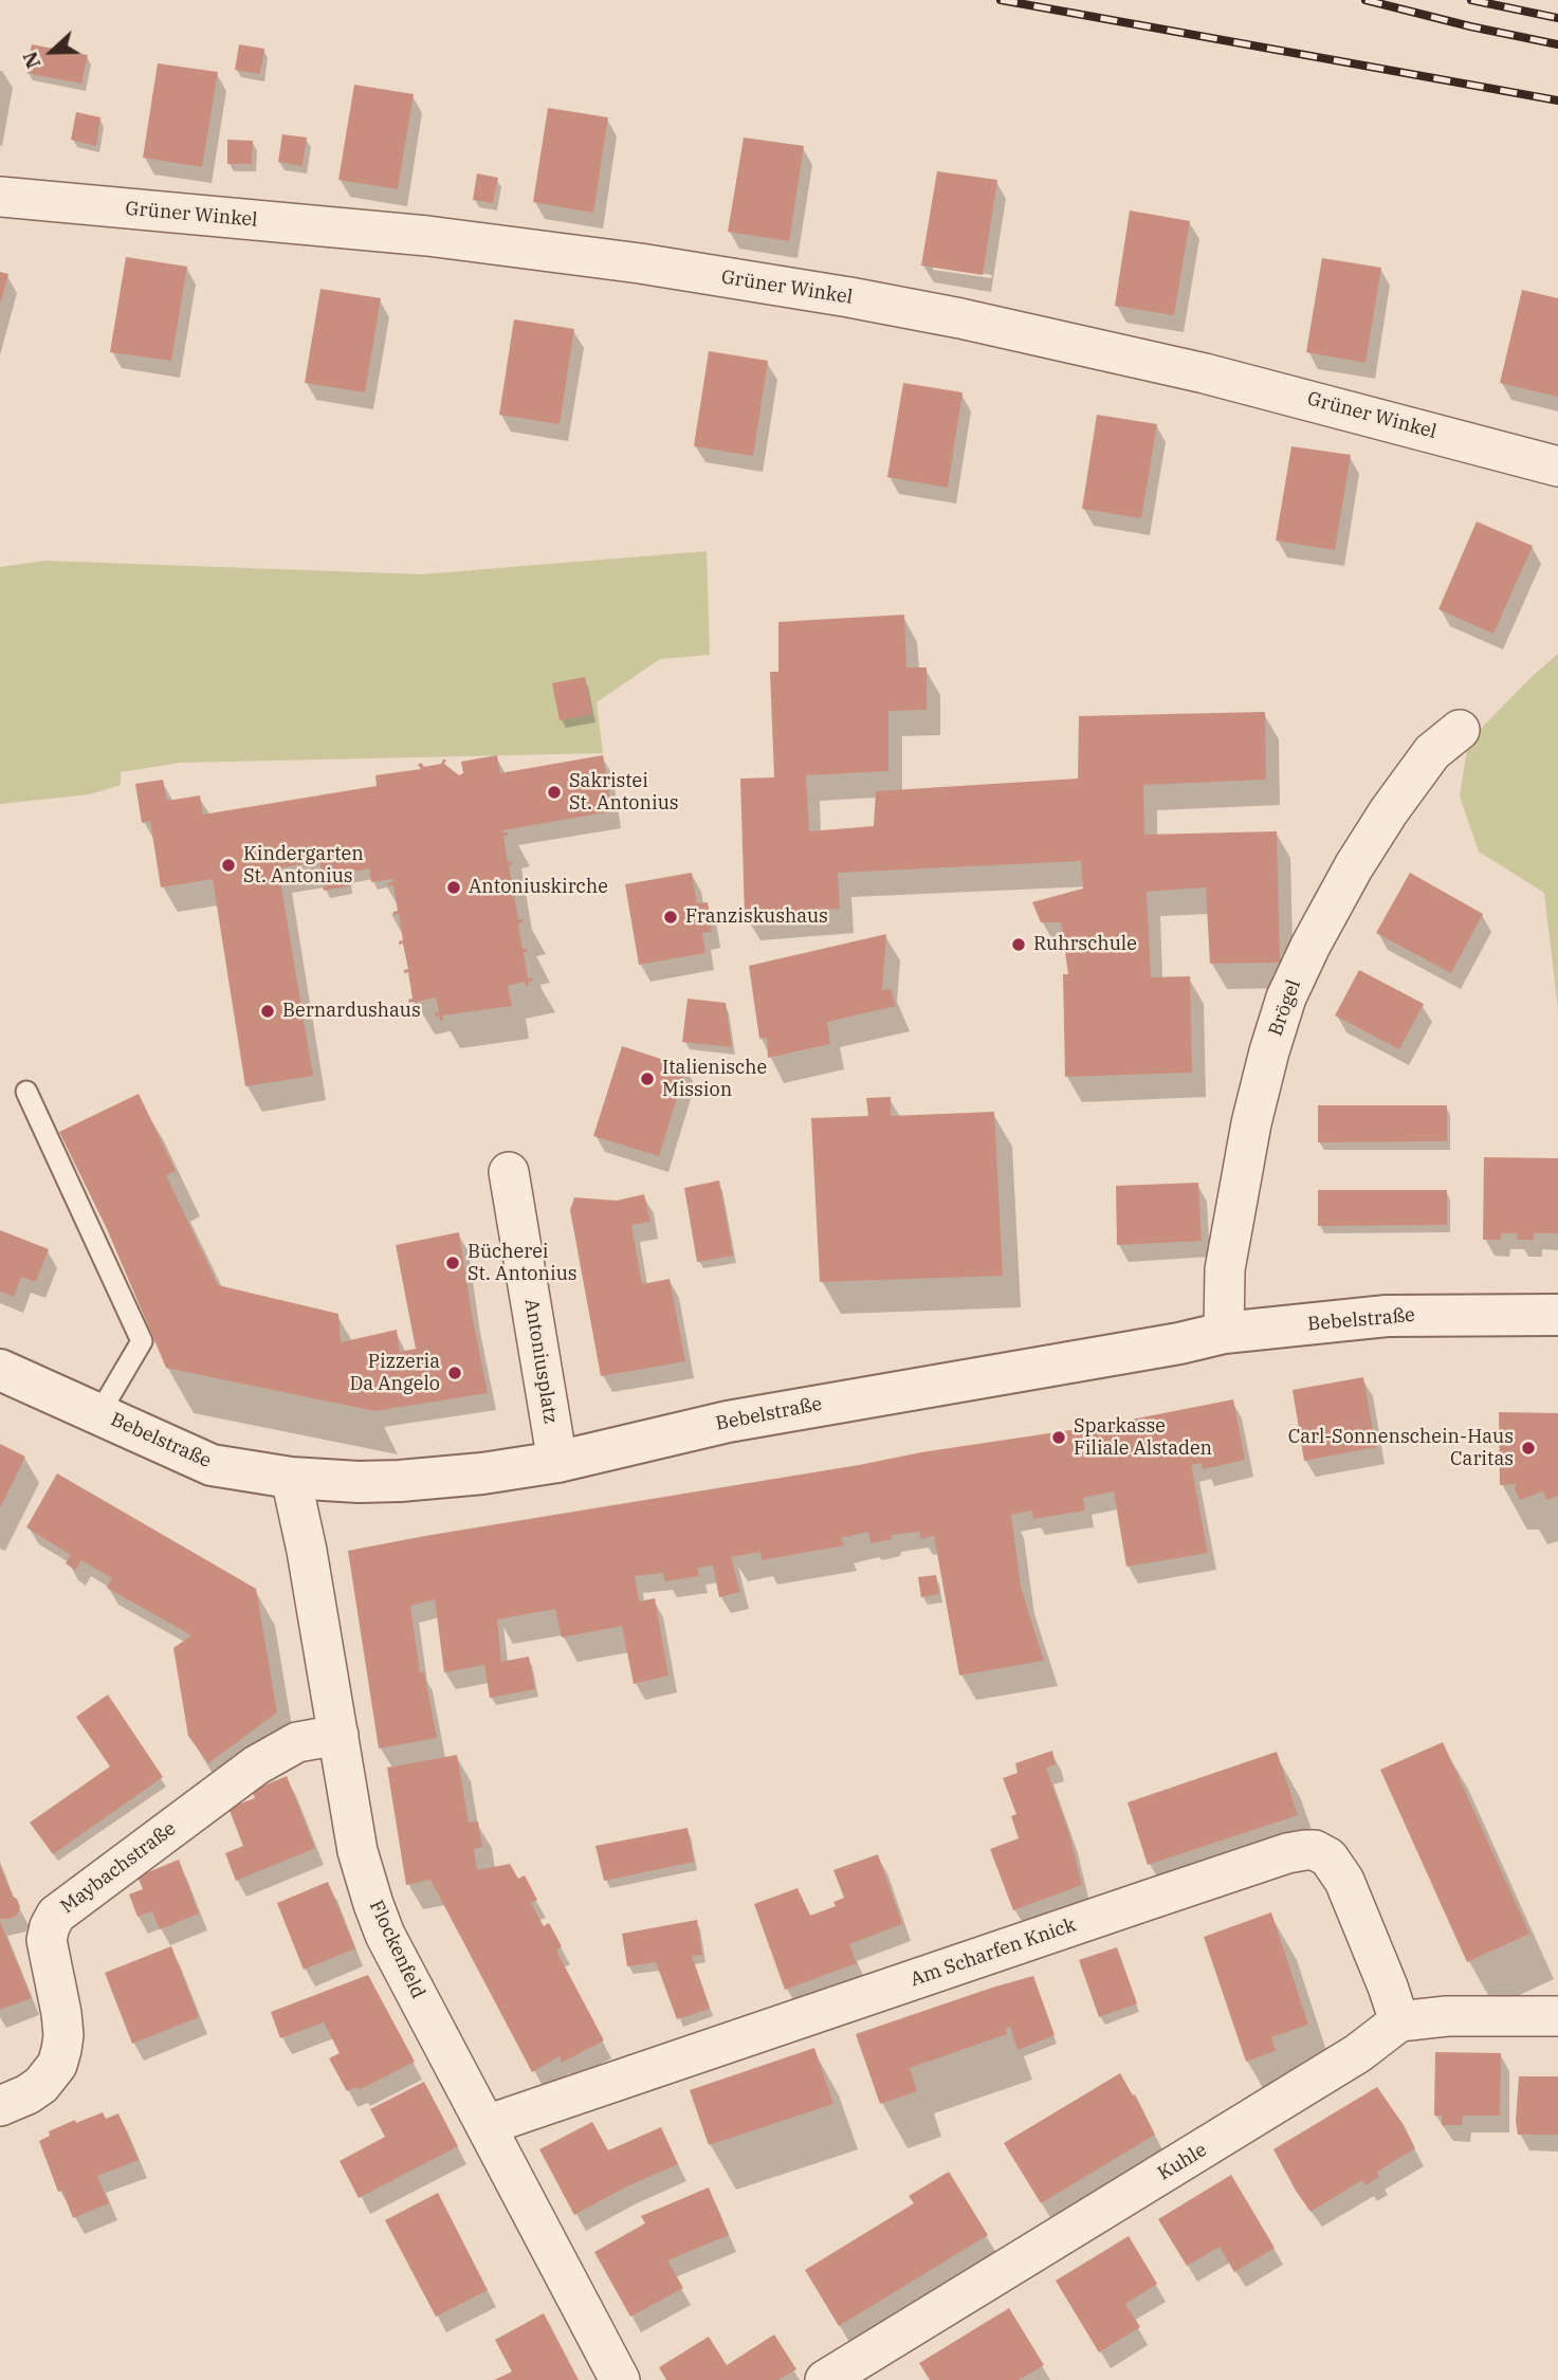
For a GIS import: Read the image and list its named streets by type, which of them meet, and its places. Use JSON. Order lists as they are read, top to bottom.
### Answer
{
  "streets": {
    "street": [
      "Grüner Winkel",
      "Brögel",
      "Bebelstraße",
      "Antoniusplatz",
      "Maybachstraße",
      "Flockenfeld",
      "Am Scharfen Knick",
      "Kuhle"
    ]
  },
  "crossings": [
    ["Brögel", "Bebelstraße"],
    ["Bebelstraße", "Antoniusplatz"],
    ["Bebelstraße", "Flockenfeld"],
    ["Maybachstraße", "Flockenfeld"],
    ["Flockenfeld", "Am Scharfen Knick"],
    ["Am Scharfen Knick", "Kuhle"]
  ],
  "places": [
    "Sakristei St. Antonius",
    "Kindergarten St. Antonius",
    "Antoniuskirche",
    "Franziskushaus",
    "Ruhrschule",
    "Bernardushaus",
    "Italienische Mission",
    "Bücherei St. Antonius",
    "Pizzeria Da Angelo",
    "Sparkasse Filiale Alstaden",
    "Carl-Sonnenschein-Haus Caritas"
  ],
  "north": "left"
}
